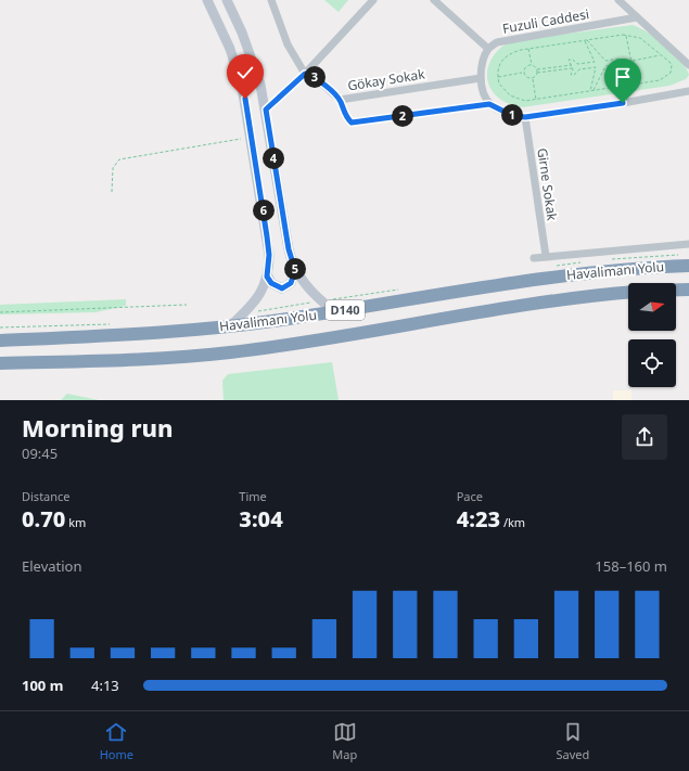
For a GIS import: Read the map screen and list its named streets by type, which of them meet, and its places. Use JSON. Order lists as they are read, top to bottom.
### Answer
{
  "streets": {
    "highway": ["Havalimanı Yolu", "D140"],
    "street": ["Fuzuli Caddesi", "Gökay Sokak", "Girne Sokak"]
  },
  "north": "right",
  "page": {
    "pins": [
      "3",
      "1",
      "2",
      "4",
      "6",
      "5"
    ],
    "heading": ["Morning run", "09:45"],
    "stats": [
      ["Distance", "0.70 km"],
      ["Time", "3:04"],
      ["Pace", "4:23 /km"]
    ],
    "chart": ["Elevation", "158–160 m"],
    "list": [
      {
        "name": "100 m",
        "note": "4:13"
      }
    ],
    "tabs": ["Home", "Map", "Saved"]
  }
}
